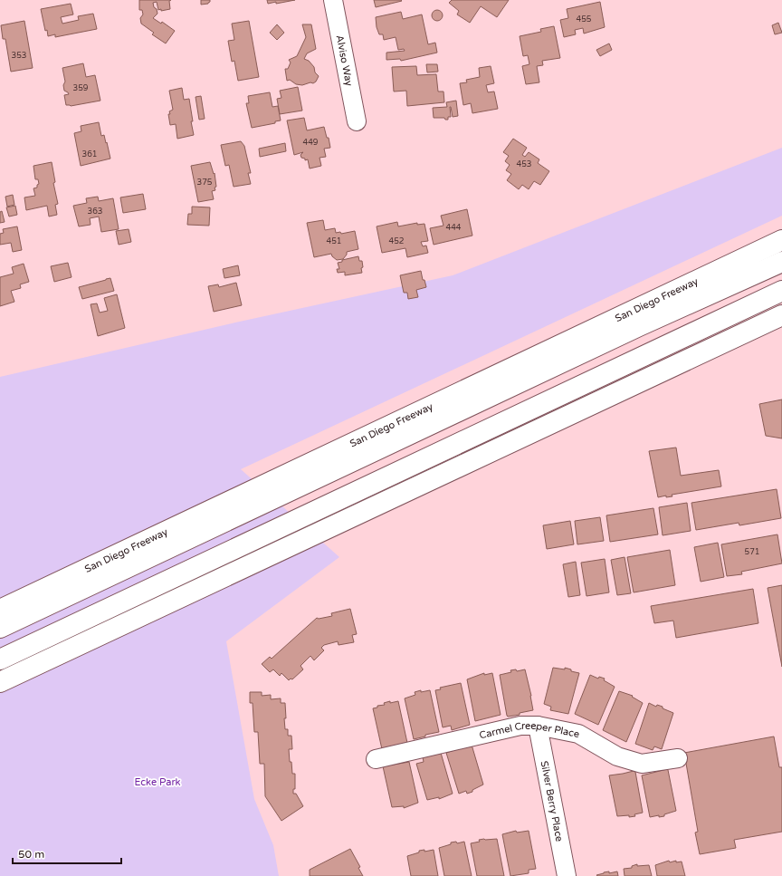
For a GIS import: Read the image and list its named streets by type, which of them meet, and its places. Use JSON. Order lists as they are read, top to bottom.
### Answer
{
  "streets": {
    "highway": ["San Diego Freeway"],
    "street": ["Alviso Way", "Carmel Creeper Place", "Silver Berry Place"]
  },
  "crossings": [
    ["Carmel Creeper Place", "Silver Berry Place"]
  ],
  "parks": ["Ecke Park"],
  "house_numbers": [
    "455",
    "353",
    "359",
    "449",
    "361",
    "453",
    "375",
    "363",
    "444",
    "451",
    "452",
    "571"
  ],
  "scale_bar": "50 m"
}
